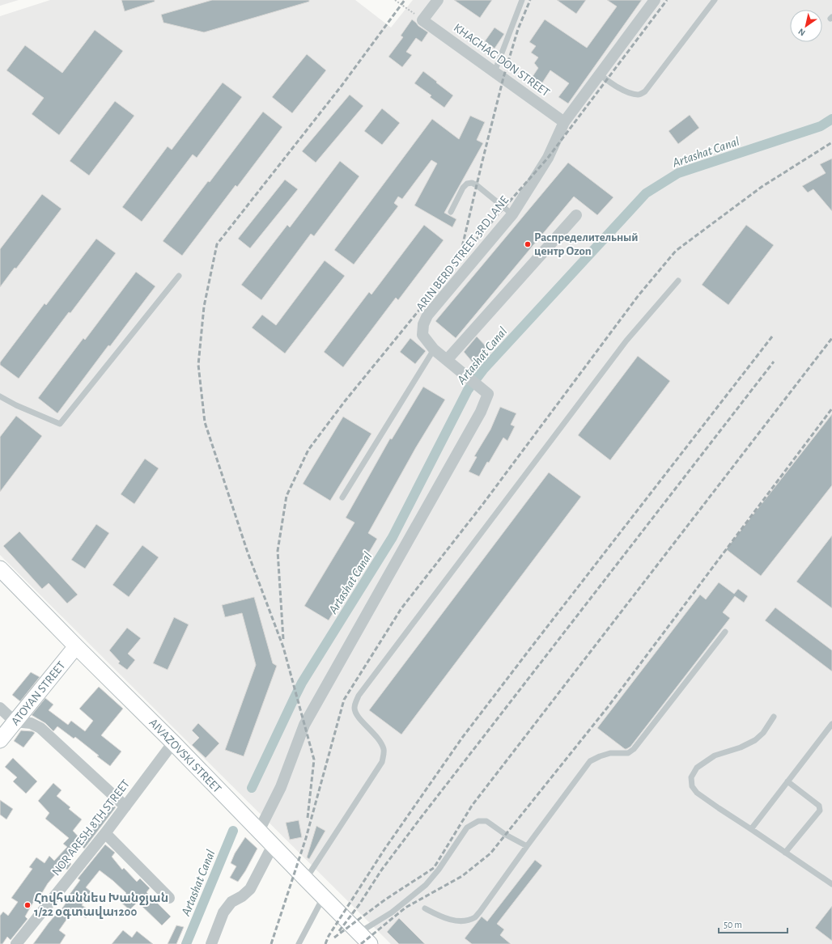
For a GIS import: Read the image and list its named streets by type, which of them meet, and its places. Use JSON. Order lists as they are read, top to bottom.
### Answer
{
  "streets": {
    "main road": ["ATOYAN STREET", "AIVAZOVSKI STREET"],
    "street": ["KHAGHAG DON STREET", "ARIN BERD STREET 3RD LANE", "NOR ARESH 8TH STREET"]
  },
  "crossings": [
    ["KHAGHAG DON STREET", "ARIN BERD STREET 3RD LANE"],
    ["ARIN BERD STREET 3RD LANE", "AIVAZOVSKI STREET"],
    ["ATOYAN STREET", "AIVAZOVSKI STREET"],
    ["AIVAZOVSKI STREET", "NOR ARESH 8TH STREET"]
  ],
  "water": ["Artashat Canal"],
  "places": ["Распределительный центр Ozon", "Հովհաննես Խանջյան 1/22 օգտավա1200"],
  "scale_bar": "50 m",
  "north": "bottom left"
}
